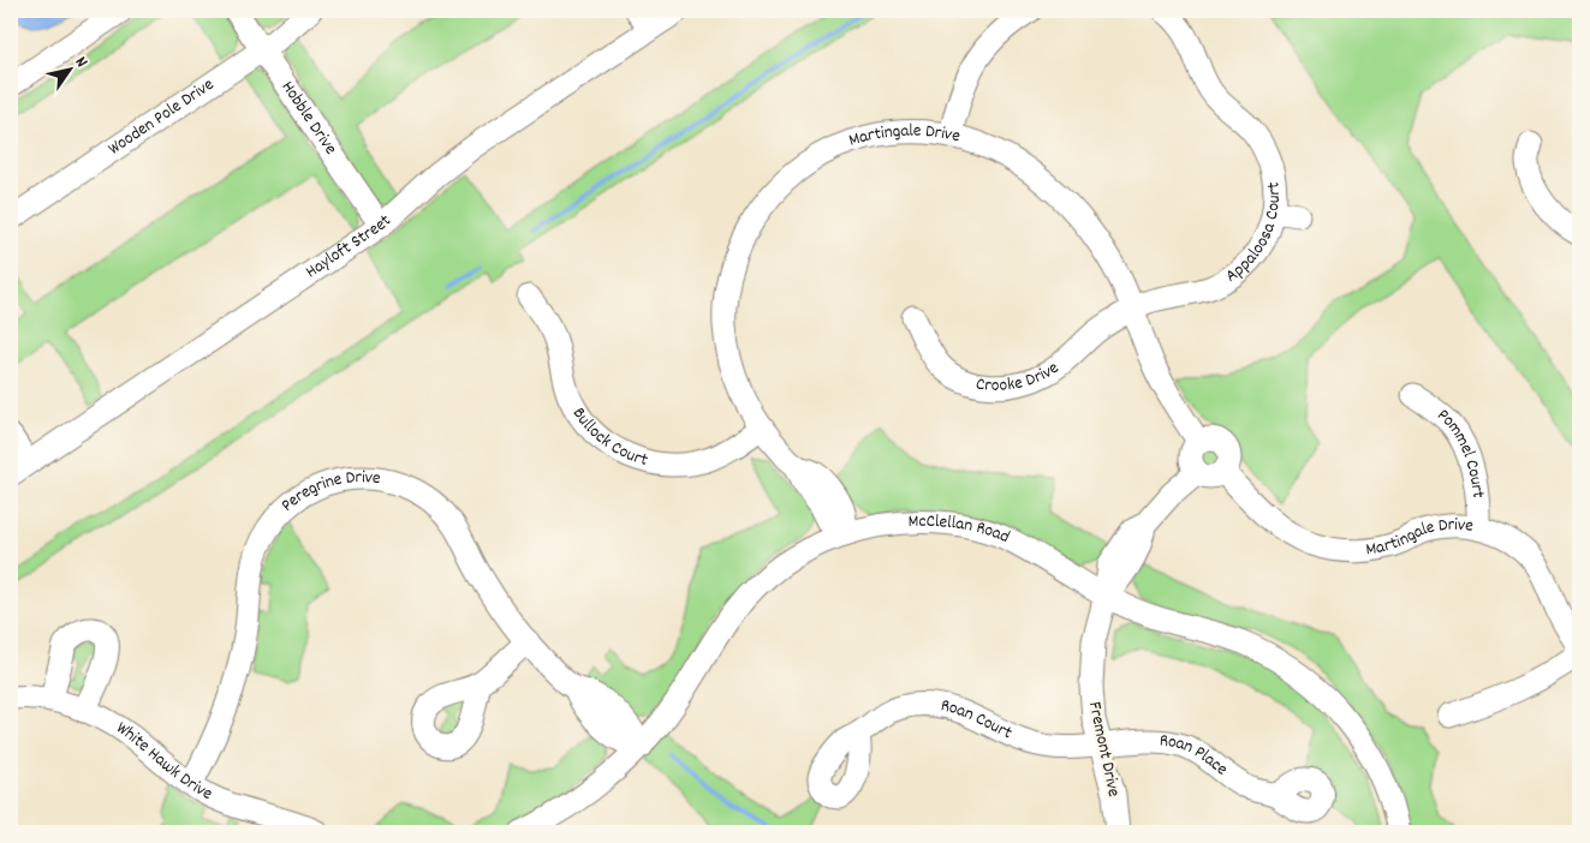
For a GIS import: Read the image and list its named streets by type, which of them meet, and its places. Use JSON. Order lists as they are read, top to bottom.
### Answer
{
  "streets": {
    "street": [
      "Wooden Pole Drive",
      "Hobble Drive",
      "Martingale Drive",
      "Appaloosa Court",
      "Hayloft Street",
      "Crooke Drive",
      "Bullock Court",
      "Pommel Court",
      "Peregrine Drive",
      "McClellan Road",
      "Roan Court",
      "Fremont Drive",
      "Roan Place",
      "White Hawk Drive"
    ]
  },
  "crossings": [
    ["Wooden Pole Drive", "Hobble Drive"],
    ["Hobble Drive", "Hayloft Street"],
    ["Martingale Drive", "Appaloosa Court"],
    ["Martingale Drive", "Crooke Drive"],
    ["Martingale Drive", "Bullock Court"],
    ["Martingale Drive", "Pommel Court"],
    ["Martingale Drive", "McClellan Road"],
    ["Martingale Drive", "Fremont Drive"],
    ["Appaloosa Court", "Crooke Drive"],
    ["Peregrine Drive", "McClellan Road"],
    ["Peregrine Drive", "White Hawk Drive"],
    ["McClellan Road", "Fremont Drive"],
    ["Roan Court", "Fremont Drive"],
    ["Roan Court", "Roan Place"],
    ["Fremont Drive", "Roan Place"]
  ],
  "north": "top right"
}
